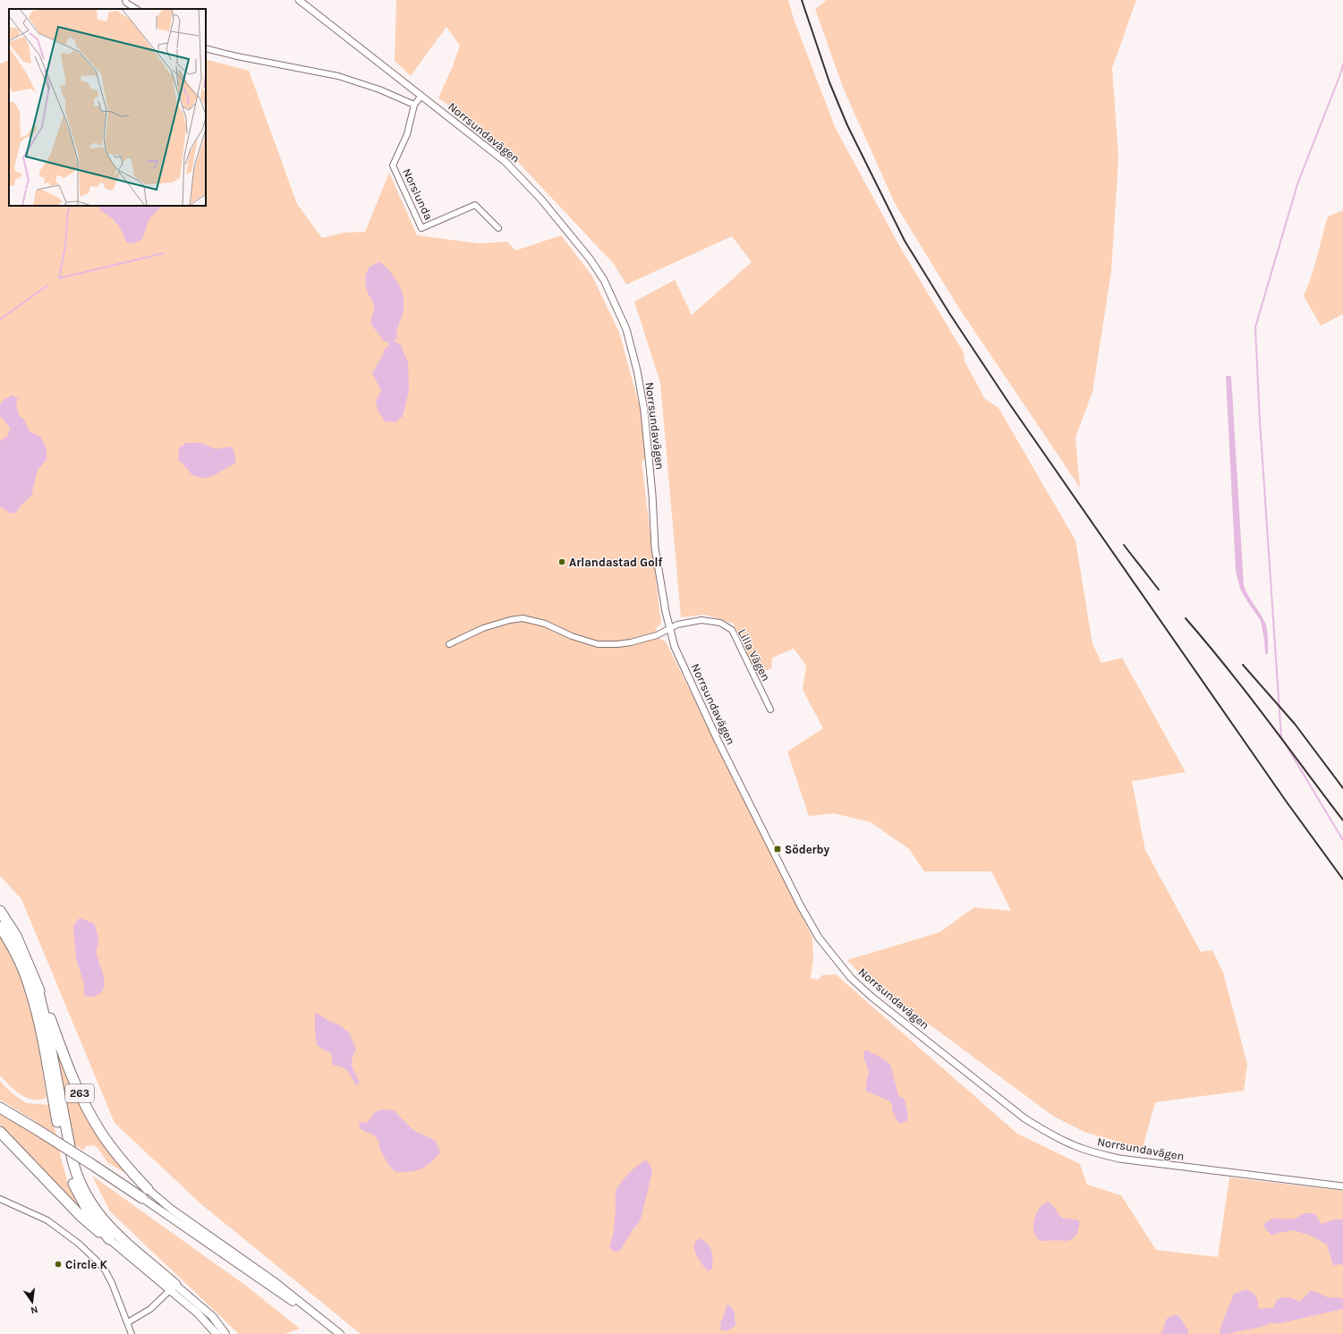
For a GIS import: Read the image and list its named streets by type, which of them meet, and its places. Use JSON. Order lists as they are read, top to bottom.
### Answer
{
  "streets": {
    "highway": ["263"],
    "street": ["Norrsundavägen", "Norslunda", "Lilla Vägen"]
  },
  "crossings": [
    ["Norrsundavägen", "Lilla Vägen"]
  ],
  "places": {
    "other": ["Arlandastad Golf", "Circle K"],
    "transit": ["Söderby"]
  },
  "north": "bottom"
}
